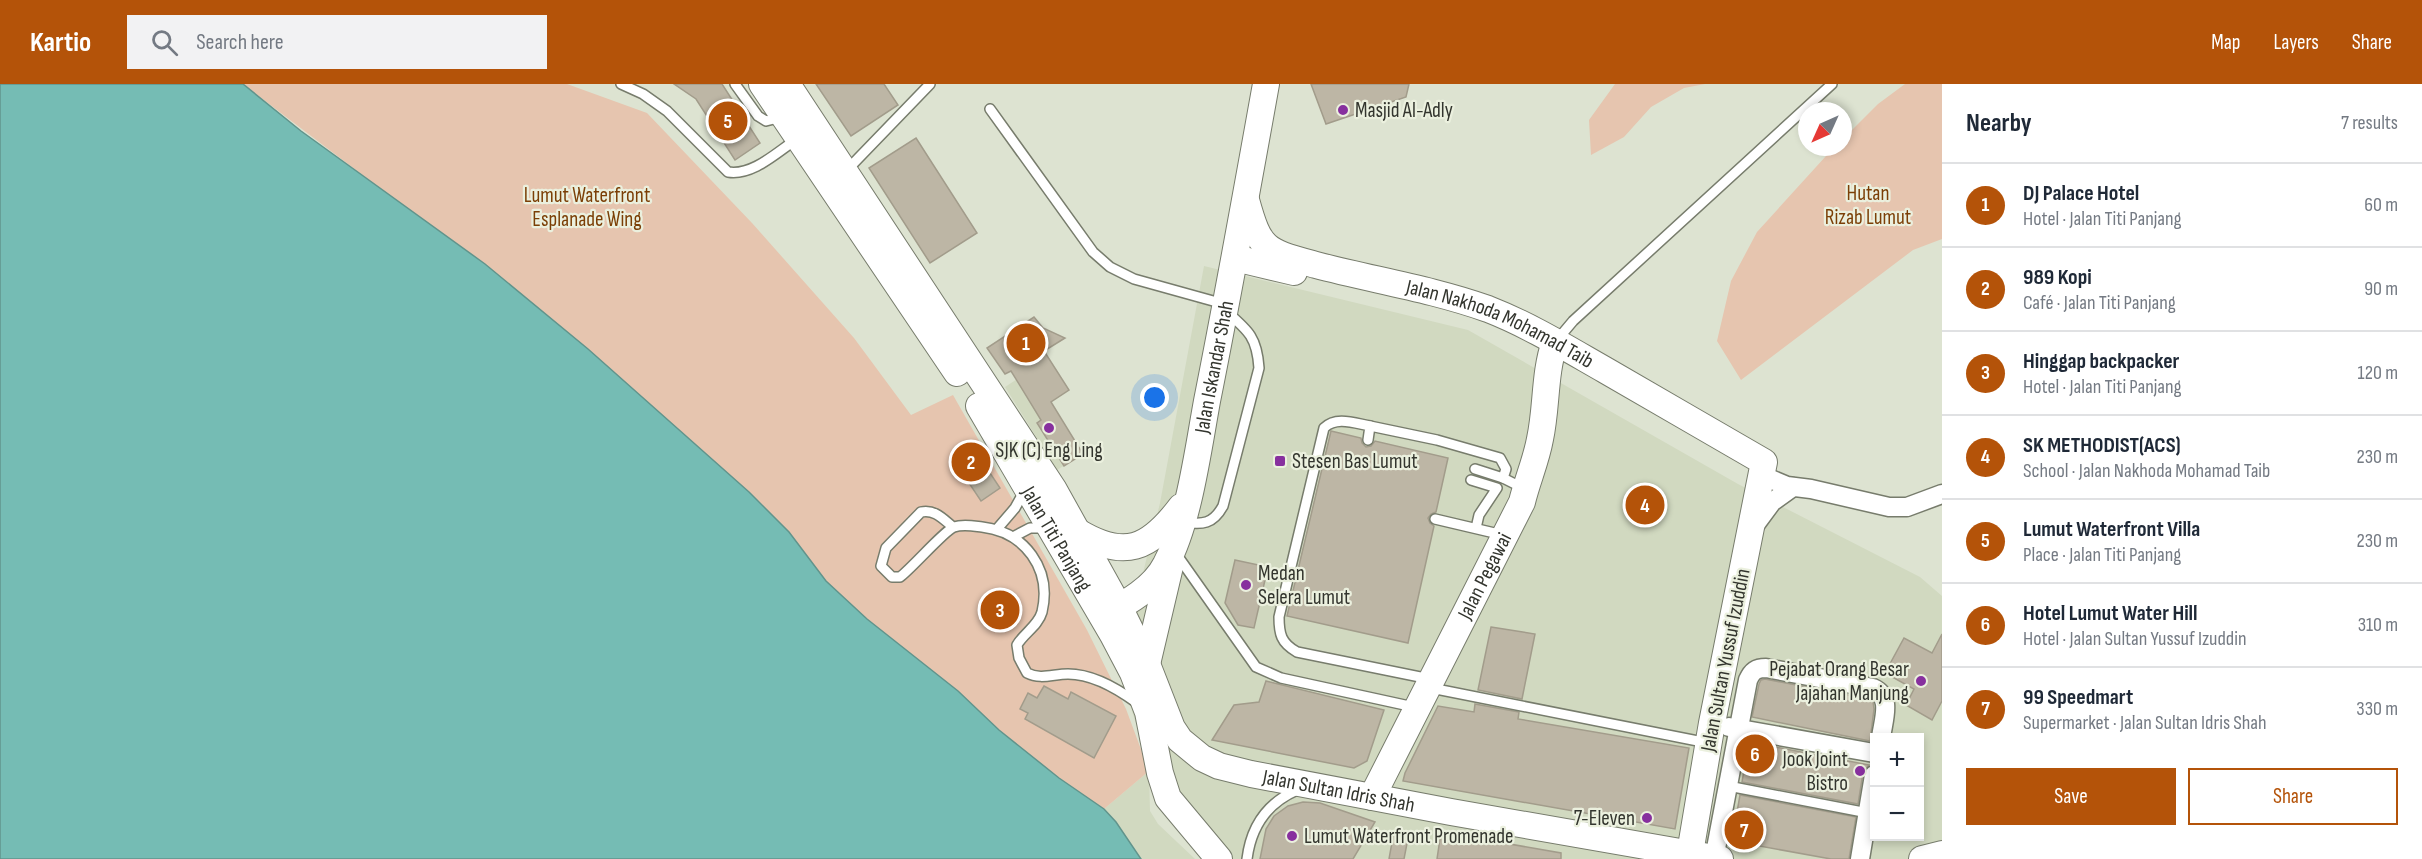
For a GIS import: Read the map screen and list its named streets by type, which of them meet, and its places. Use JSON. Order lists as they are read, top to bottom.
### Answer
{
  "streets": {
    "street": [
      "Jalan Nakhoda Mohamad Taib",
      "Jalan Iskandar Shah",
      "Jalan Titi Panjang",
      "Jalan Pegawai",
      "Jalan Sultan Yussuf Izuddin",
      "Jalan Sultan Idris Shah"
    ]
  },
  "crossings": [
    ["Jalan Nakhoda Mohamad Taib", "Jalan Iskandar Shah"],
    ["Jalan Nakhoda Mohamad Taib", "Jalan Pegawai"],
    ["Jalan Nakhoda Mohamad Taib", "Jalan Sultan Yussuf Izuddin"],
    ["Jalan Iskandar Shah", "Jalan Titi Panjang"],
    ["Jalan Titi Panjang", "Jalan Sultan Idris Shah"],
    ["Jalan Pegawai", "Jalan Sultan Idris Shah"],
    ["Jalan Sultan Yussuf Izuddin", "Jalan Sultan Idris Shah"]
  ],
  "parks": ["Hutan Rizab Lumut", "Lumut Waterfront Esplanade Wing"],
  "places": {
    "other": [
      "Masjid Al-Adly",
      "SJK (C) Eng Ling",
      "Medan Selera Lumut",
      "Pejabat Orang Besar Jajahan Manjung",
      "Jook Joint Bistro",
      "7-Eleven",
      "Lumut Waterfront Promenade"
    ],
    "transit": ["Stesen Bas Lumut"]
  },
  "north": "bottom left",
  "page": {
    "header": "Kartio",
    "search": "Search here",
    "nav": ["Map", "Layers", "Share"],
    "heading": ["Nearby", "7 results"],
    "pins": [
      "5",
      "1",
      "2",
      "4",
      "3",
      "6",
      "7"
    ],
    "list": [
      {
        "mark": "1",
        "name": "DJ Palace Hotel",
        "note": "Hotel · Jalan Titi Panjang",
        "value": "60 m"
      },
      {
        "mark": "2",
        "name": "989 Kopi",
        "note": "Café · Jalan Titi Panjang",
        "value": "90 m"
      },
      {
        "mark": "3",
        "name": "Hinggap backpacker",
        "note": "Hotel · Jalan Titi Panjang",
        "value": "120 m"
      },
      {
        "mark": "4",
        "name": "SK METHODIST(ACS)",
        "note": "School · Jalan Nakhoda Mohamad Taib",
        "value": "230 m"
      },
      {
        "mark": "5",
        "name": "Lumut Waterfront Villa",
        "note": "Place · Jalan Titi Panjang",
        "value": "230 m"
      },
      {
        "mark": "6",
        "name": "Hotel Lumut Water Hill",
        "note": "Hotel · Jalan Sultan Yussuf Izuddin",
        "value": "310 m"
      },
      {
        "mark": "7",
        "name": "99 Speedmart",
        "note": "Supermarket · Jalan Sultan Idris Shah",
        "value": "330 m"
      }
    ],
    "map_buttons": ["+", "−"],
    "buttons": ["Save", "Share"]
  }
}
